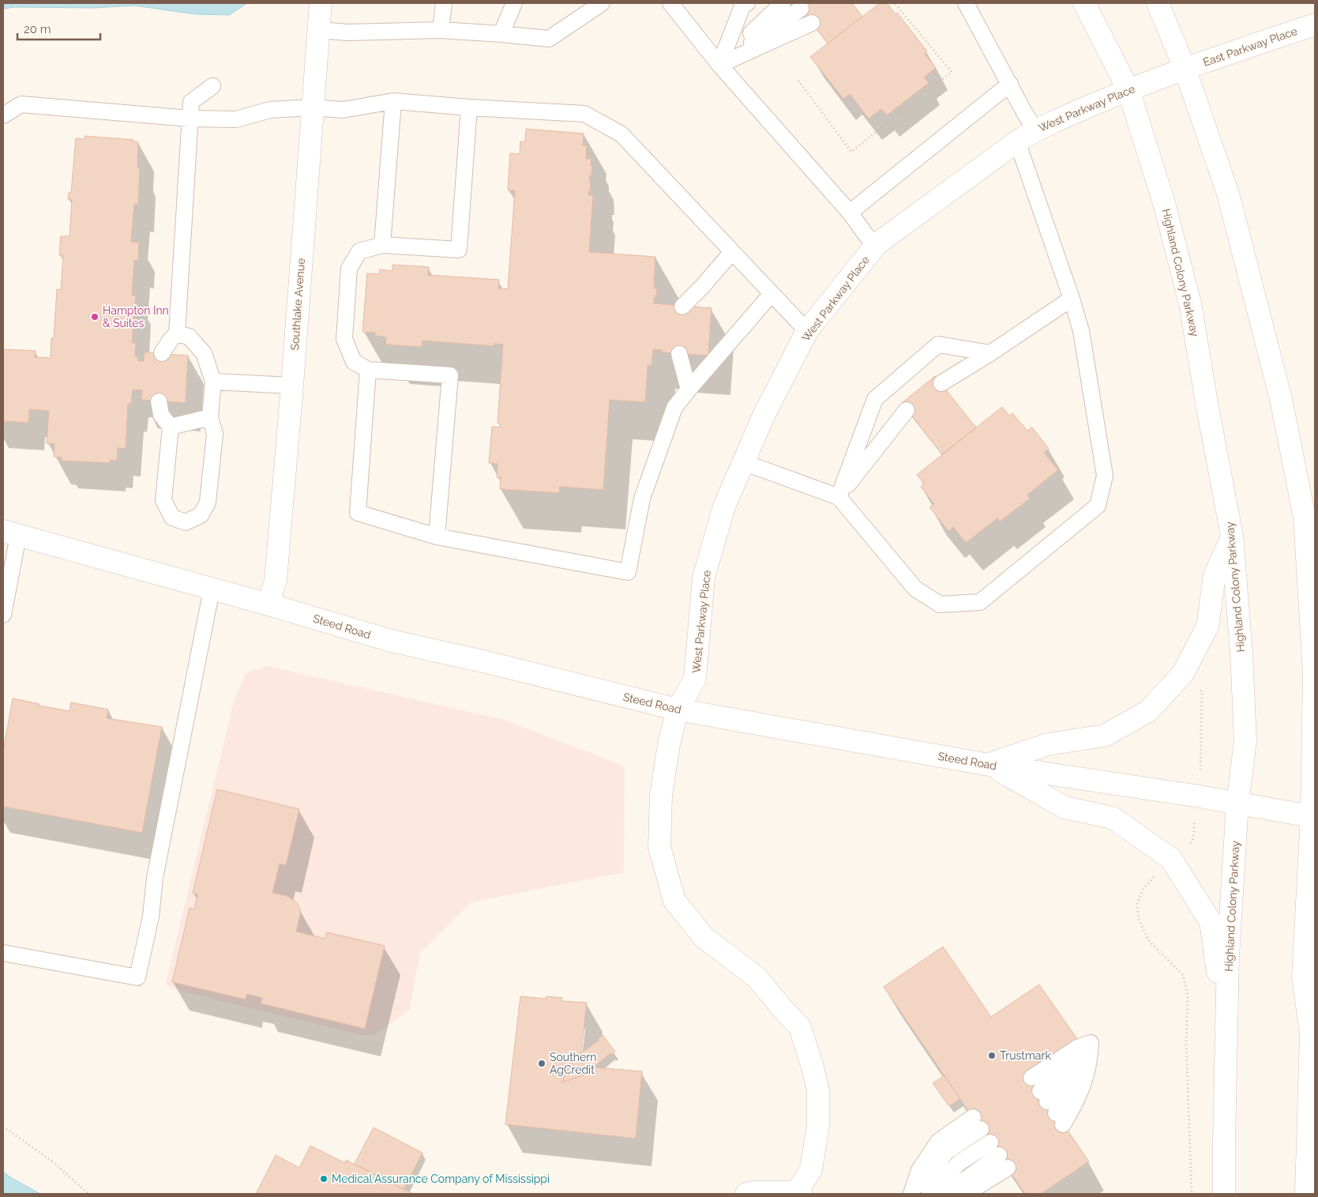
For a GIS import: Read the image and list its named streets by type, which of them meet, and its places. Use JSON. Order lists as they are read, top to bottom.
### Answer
{
  "streets": {
    "street": [
      "East Parkway Place",
      "West Parkway Place",
      "Highland Colony Parkway",
      "Southlake Avenue",
      "Steed Road"
    ]
  },
  "crossings": [
    ["East Parkway Place", "West Parkway Place"],
    ["West Parkway Place", "Highland Colony Parkway"],
    ["West Parkway Place", "Steed Road"],
    ["Highland Colony Parkway", "Steed Road"],
    ["Southlake Avenue", "Steed Road"]
  ],
  "places": [
    "Hampton Inn & Suites",
    "Trustmark",
    "Southern AgCredit",
    "Medical Assurance Company of Mississippi"
  ],
  "scale_bar": "20 m"
}
